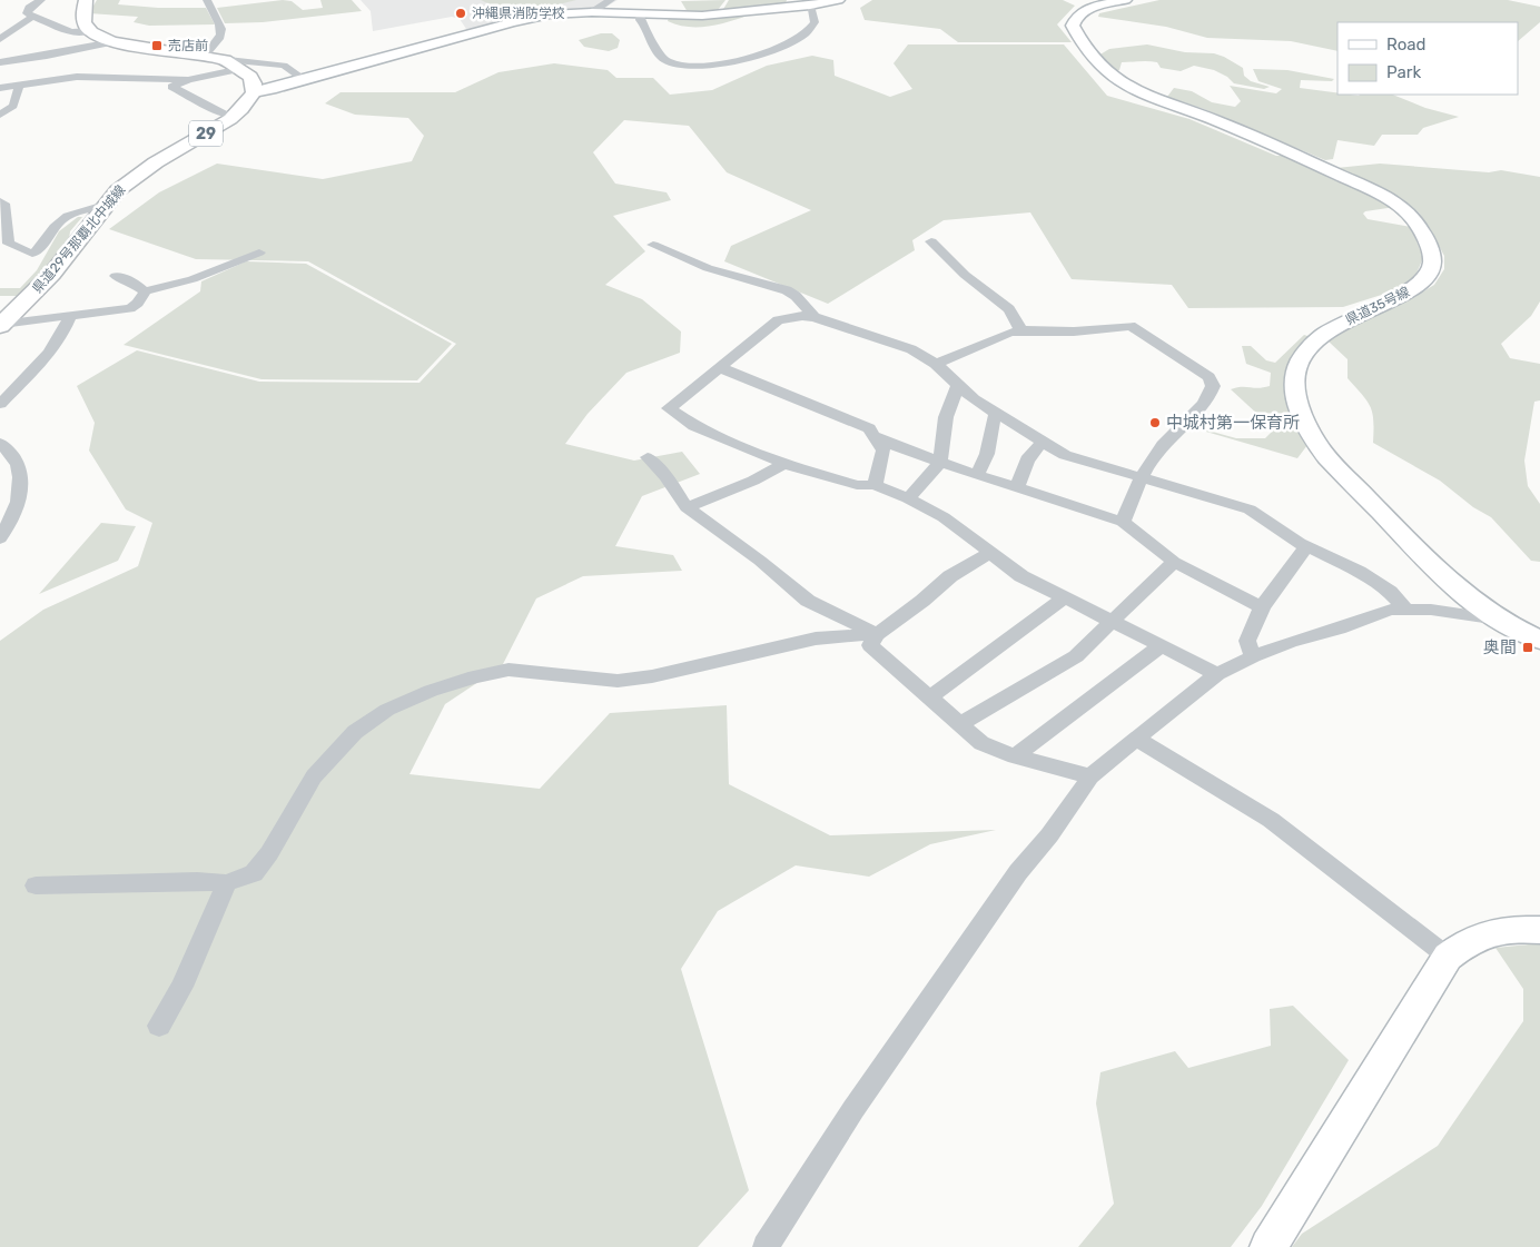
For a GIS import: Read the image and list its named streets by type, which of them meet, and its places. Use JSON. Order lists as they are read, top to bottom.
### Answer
{
  "streets": {
    "main road": ["29", "県道29号那覇北中城線", "県道35号線"]
  },
  "places": {
    "other": ["沖縄県消防学校", "中城村第一保育所"],
    "transit": ["売店前", "奥間"]
  },
  "legend": ["Road", "Park"]
}
